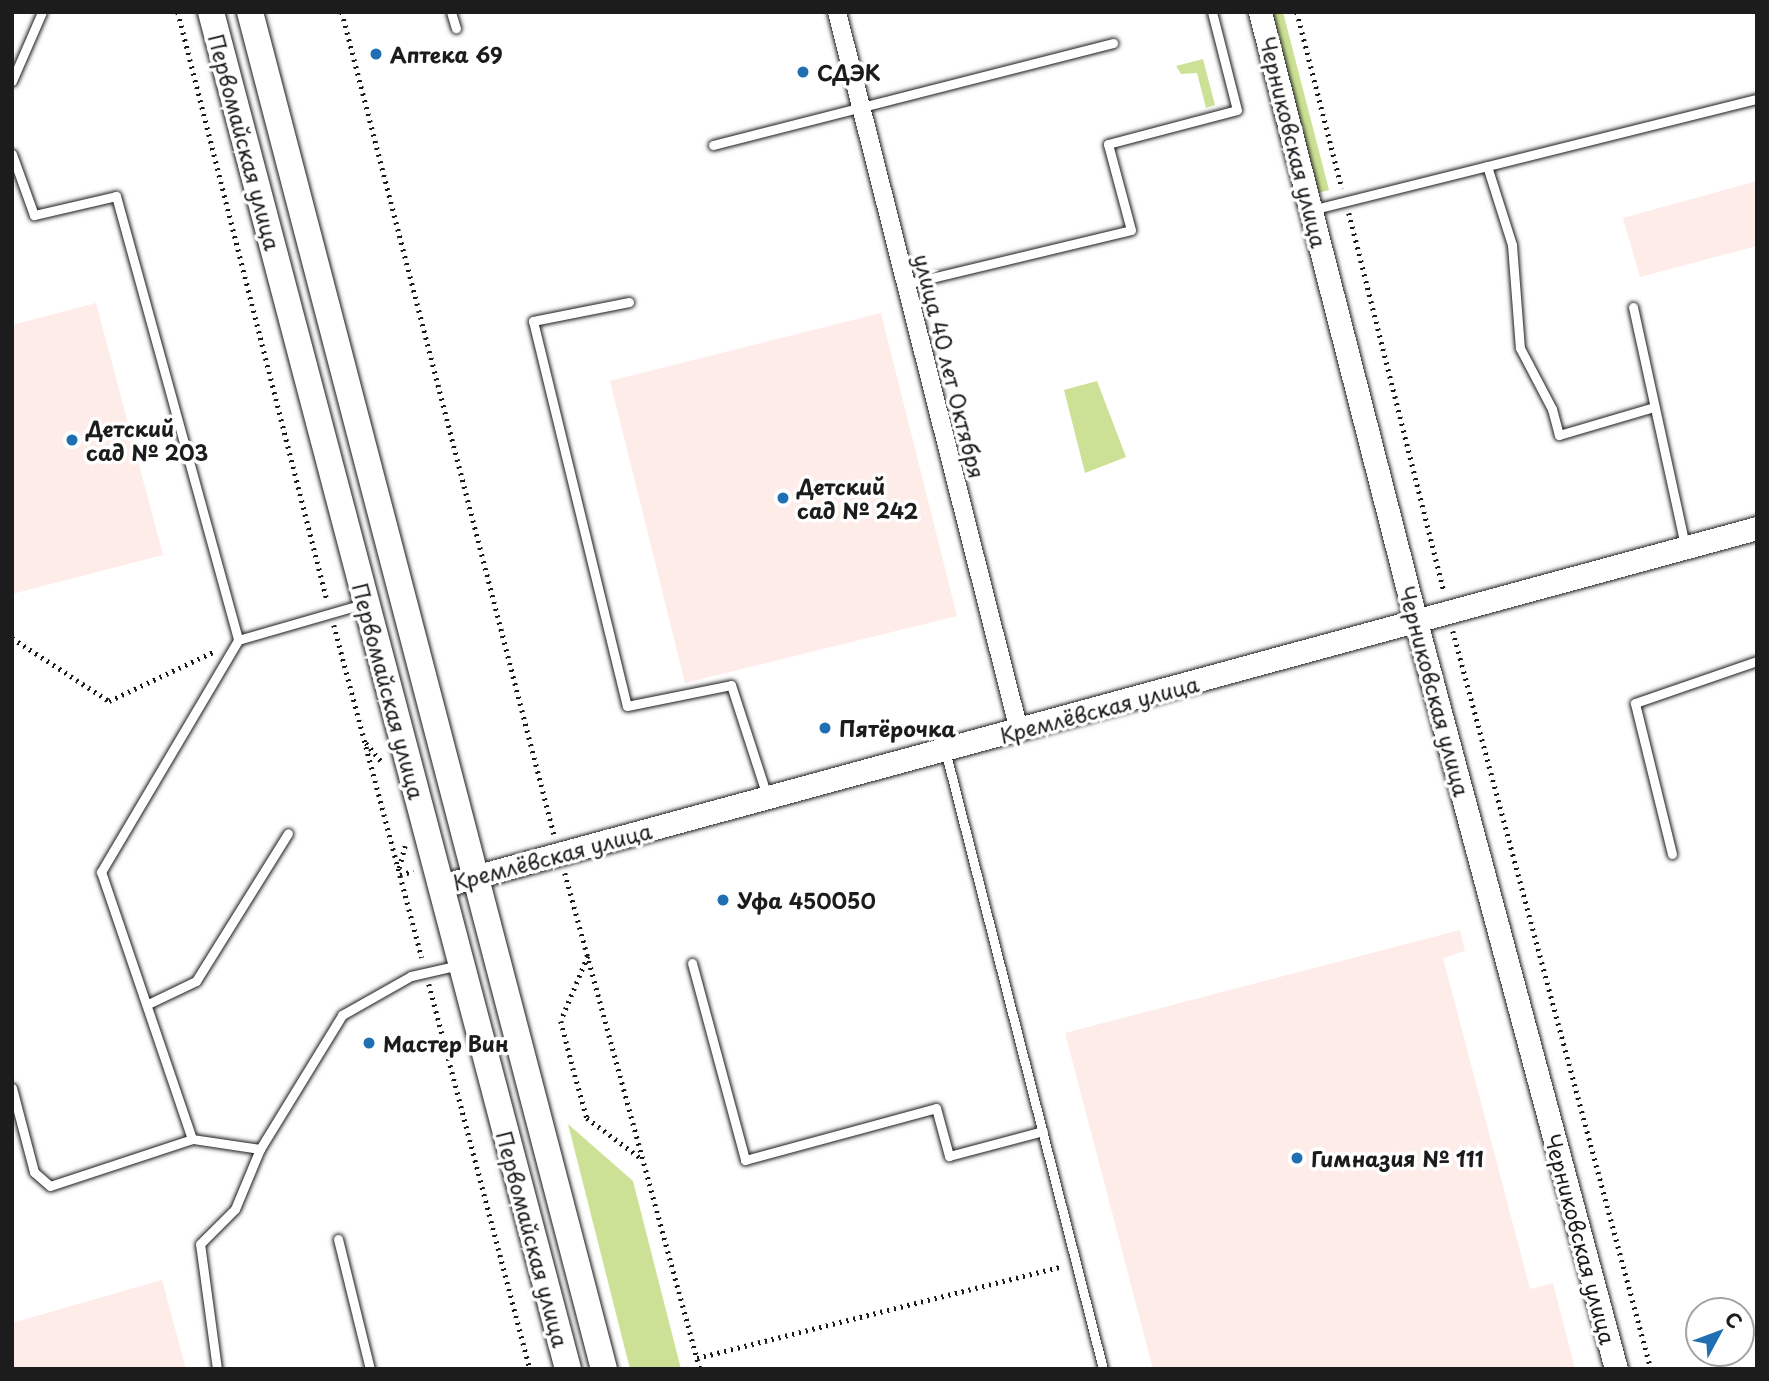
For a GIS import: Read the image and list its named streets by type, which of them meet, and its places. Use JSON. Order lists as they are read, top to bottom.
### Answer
{
  "streets": {
    "main road": ["Первомайская улица"],
    "street": ["Черниковская улица", "улица 40 лет Октября", "Кремлёвская улица"]
  },
  "crossings": [
    ["Первомайская улица", "Кремлёвская улица"],
    ["Черниковская улица", "Кремлёвская улица"],
    ["улица 40 лет Октября", "Кремлёвская улица"]
  ],
  "places": [
    "Аптека 69",
    "СДЭК",
    "Детский сад № 203",
    "Детский сад № 242",
    "Пятёрочка",
    "Уфа 450050",
    "Мастер Вин",
    "Гимназия № 111"
  ],
  "north": "top right"
}
